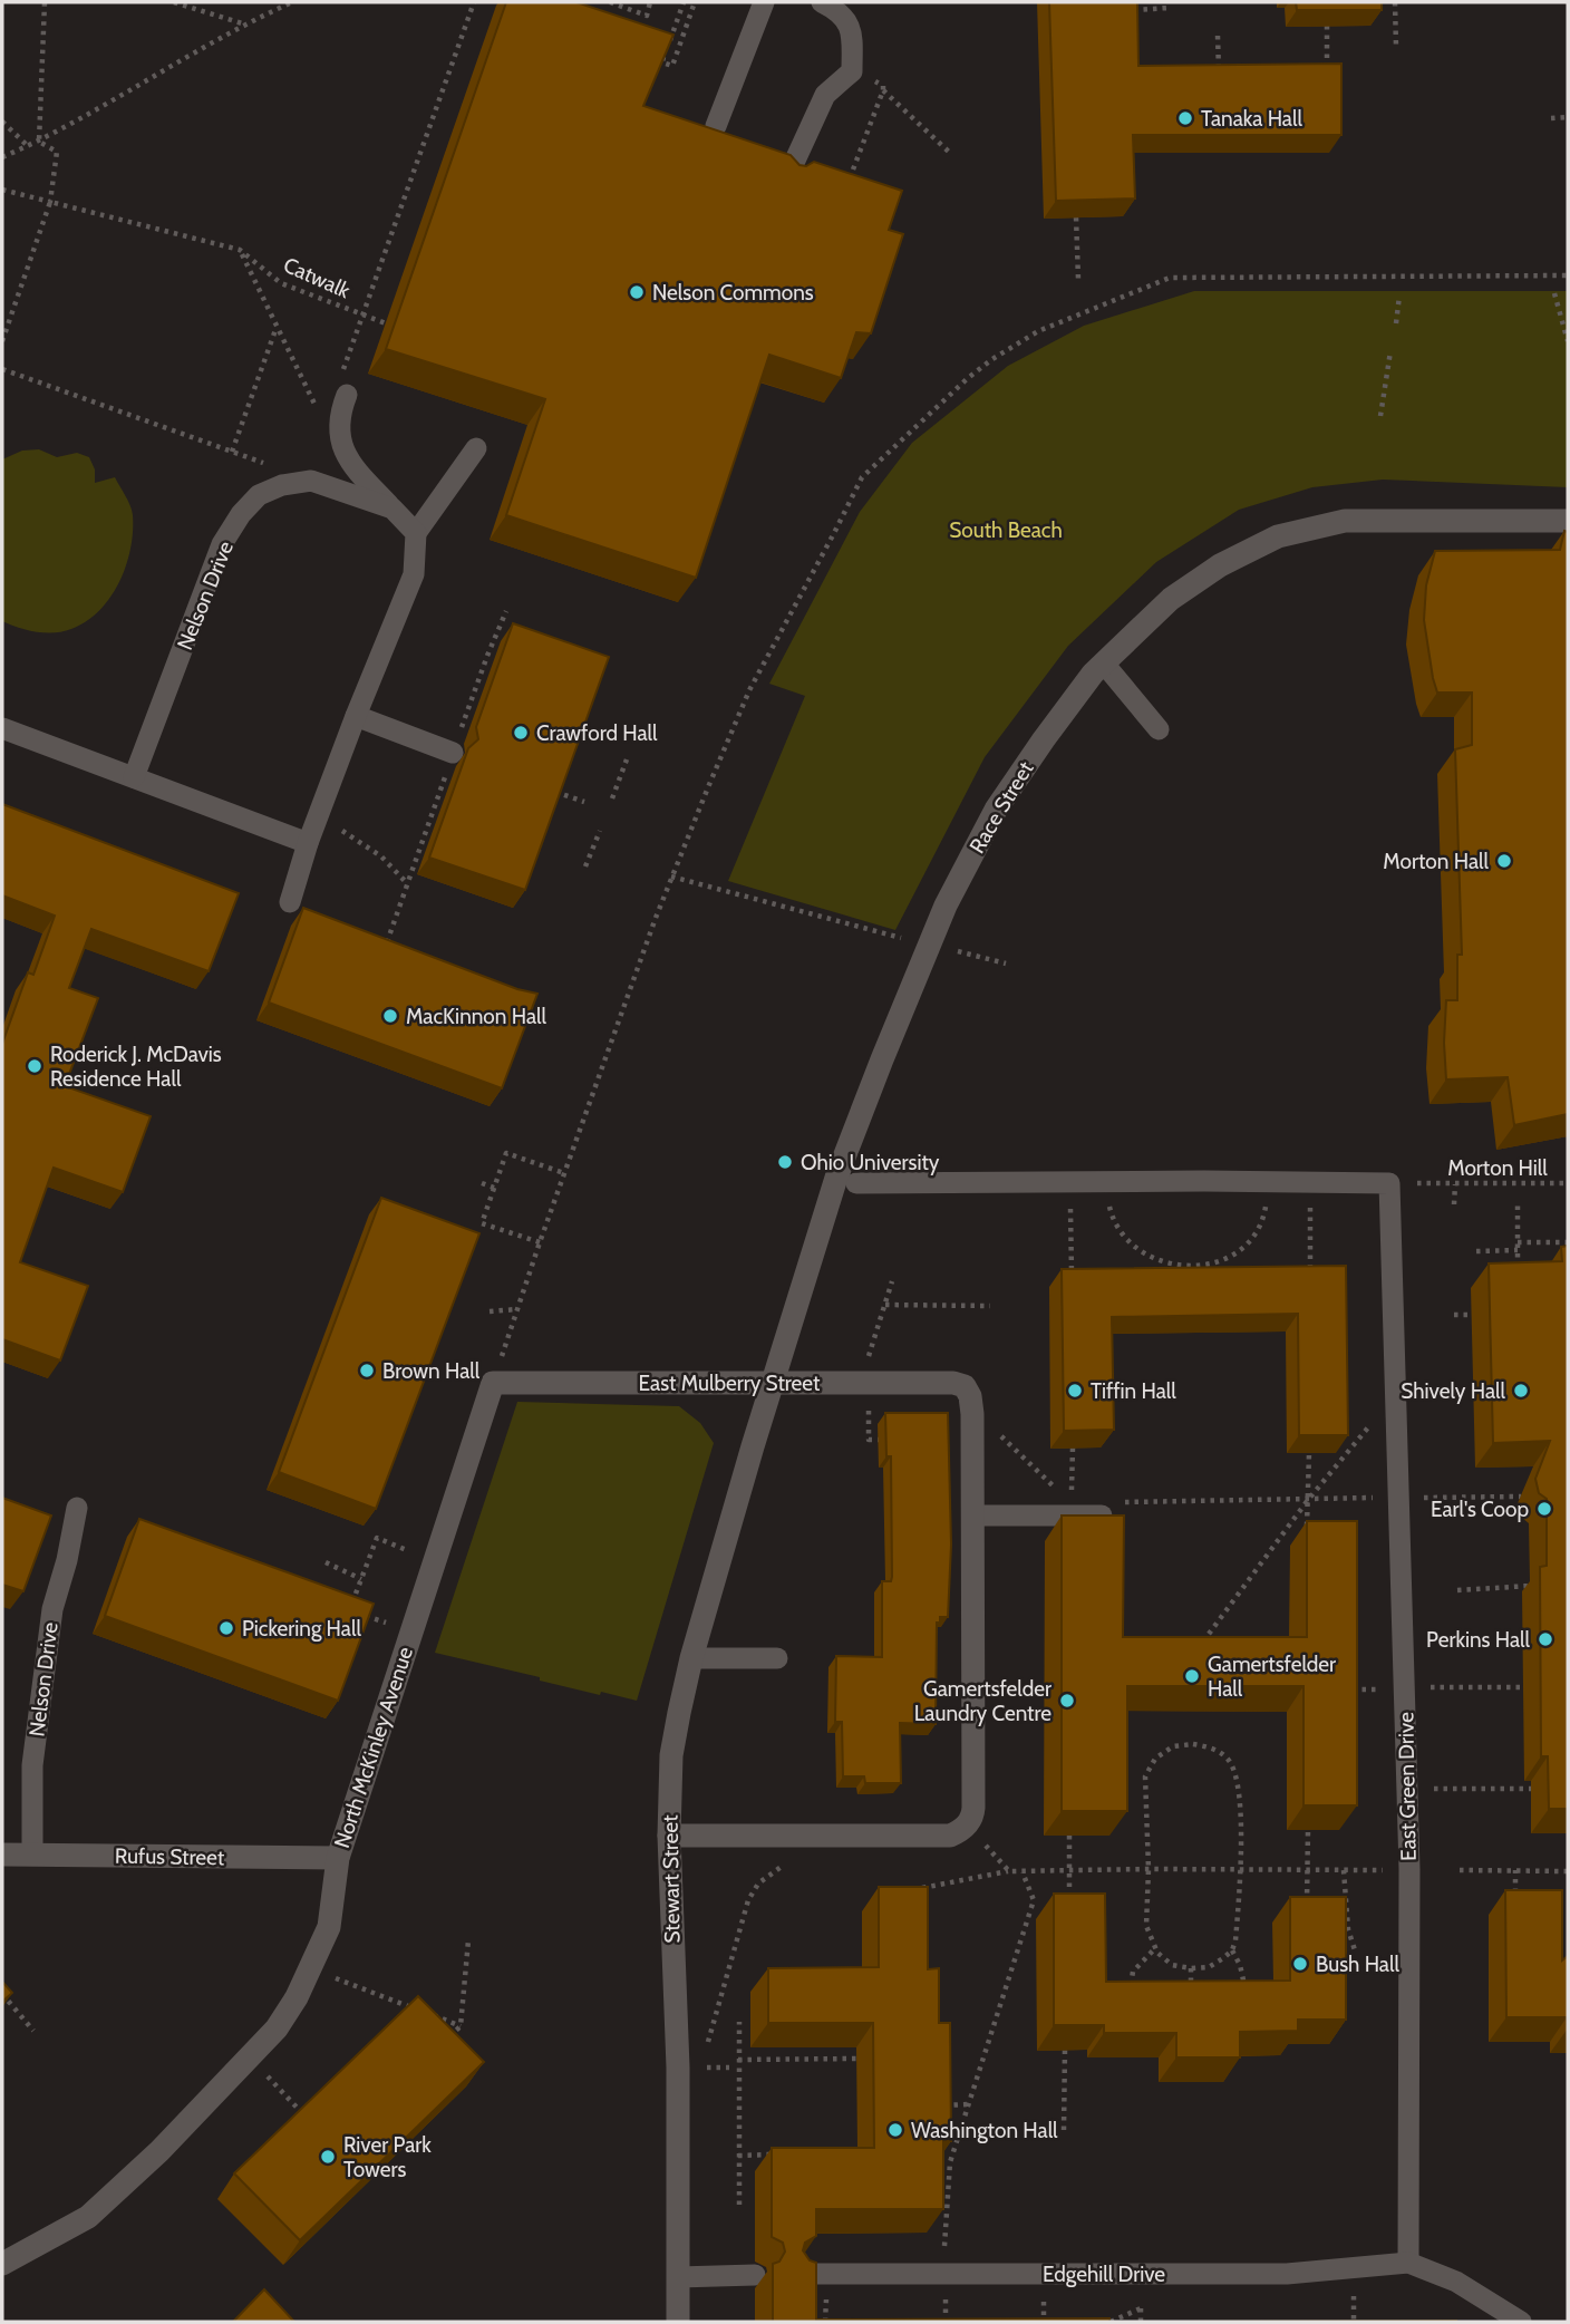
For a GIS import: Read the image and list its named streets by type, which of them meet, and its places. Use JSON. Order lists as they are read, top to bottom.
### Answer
{
  "streets": {
    "street": [
      "Race Street",
      "East Mulberry Street",
      "North McKinley Avenue",
      "Rufus Street",
      "Stewart Street"
    ],
    "lane": ["Nelson Drive", "East Green Drive", "Edgehill Drive"],
    "path": ["Catwalk", "Morton Hill"]
  },
  "crossings": [
    ["Nelson Drive", "Rufus Street"],
    ["Race Street", "East Mulberry Street"],
    ["Race Street", "Stewart Street"],
    ["East Mulberry Street", "North McKinley Avenue"],
    ["North McKinley Avenue", "Rufus Street"],
    ["East Green Drive", "Edgehill Drive"]
  ],
  "parks": ["South Beach"],
  "places": [
    "Tanaka Hall",
    "Nelson Commons",
    "Crawford Hall",
    "Morton Hall",
    "MacKinnon Hall",
    "Roderick J. McDavis Residence Hall",
    "Ohio University",
    "Brown Hall",
    "Tiffin Hall",
    "Shively Hall",
    "Earl's Coop",
    "Pickering Hall",
    "Perkins Hall",
    "Gamertsfelder Hall",
    "Gamertsfelder Laundry Centre",
    "Bush Hall",
    "Washington Hall",
    "River Park Towers"
  ]
}
